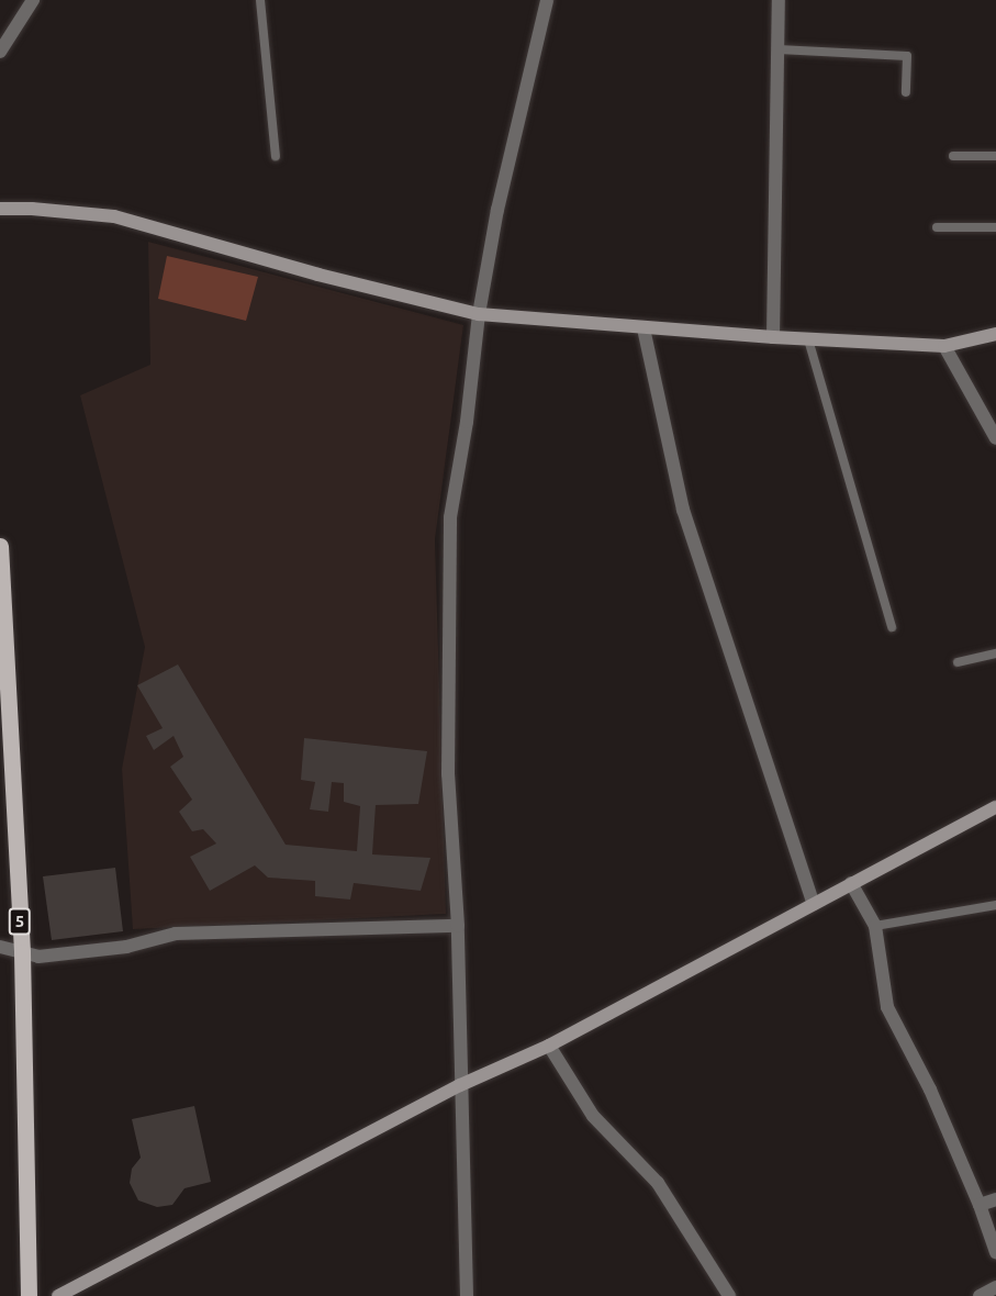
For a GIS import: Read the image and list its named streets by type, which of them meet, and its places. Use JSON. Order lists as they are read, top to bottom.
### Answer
{
  "streets": {
    "main road": ["5"]
  }
}
